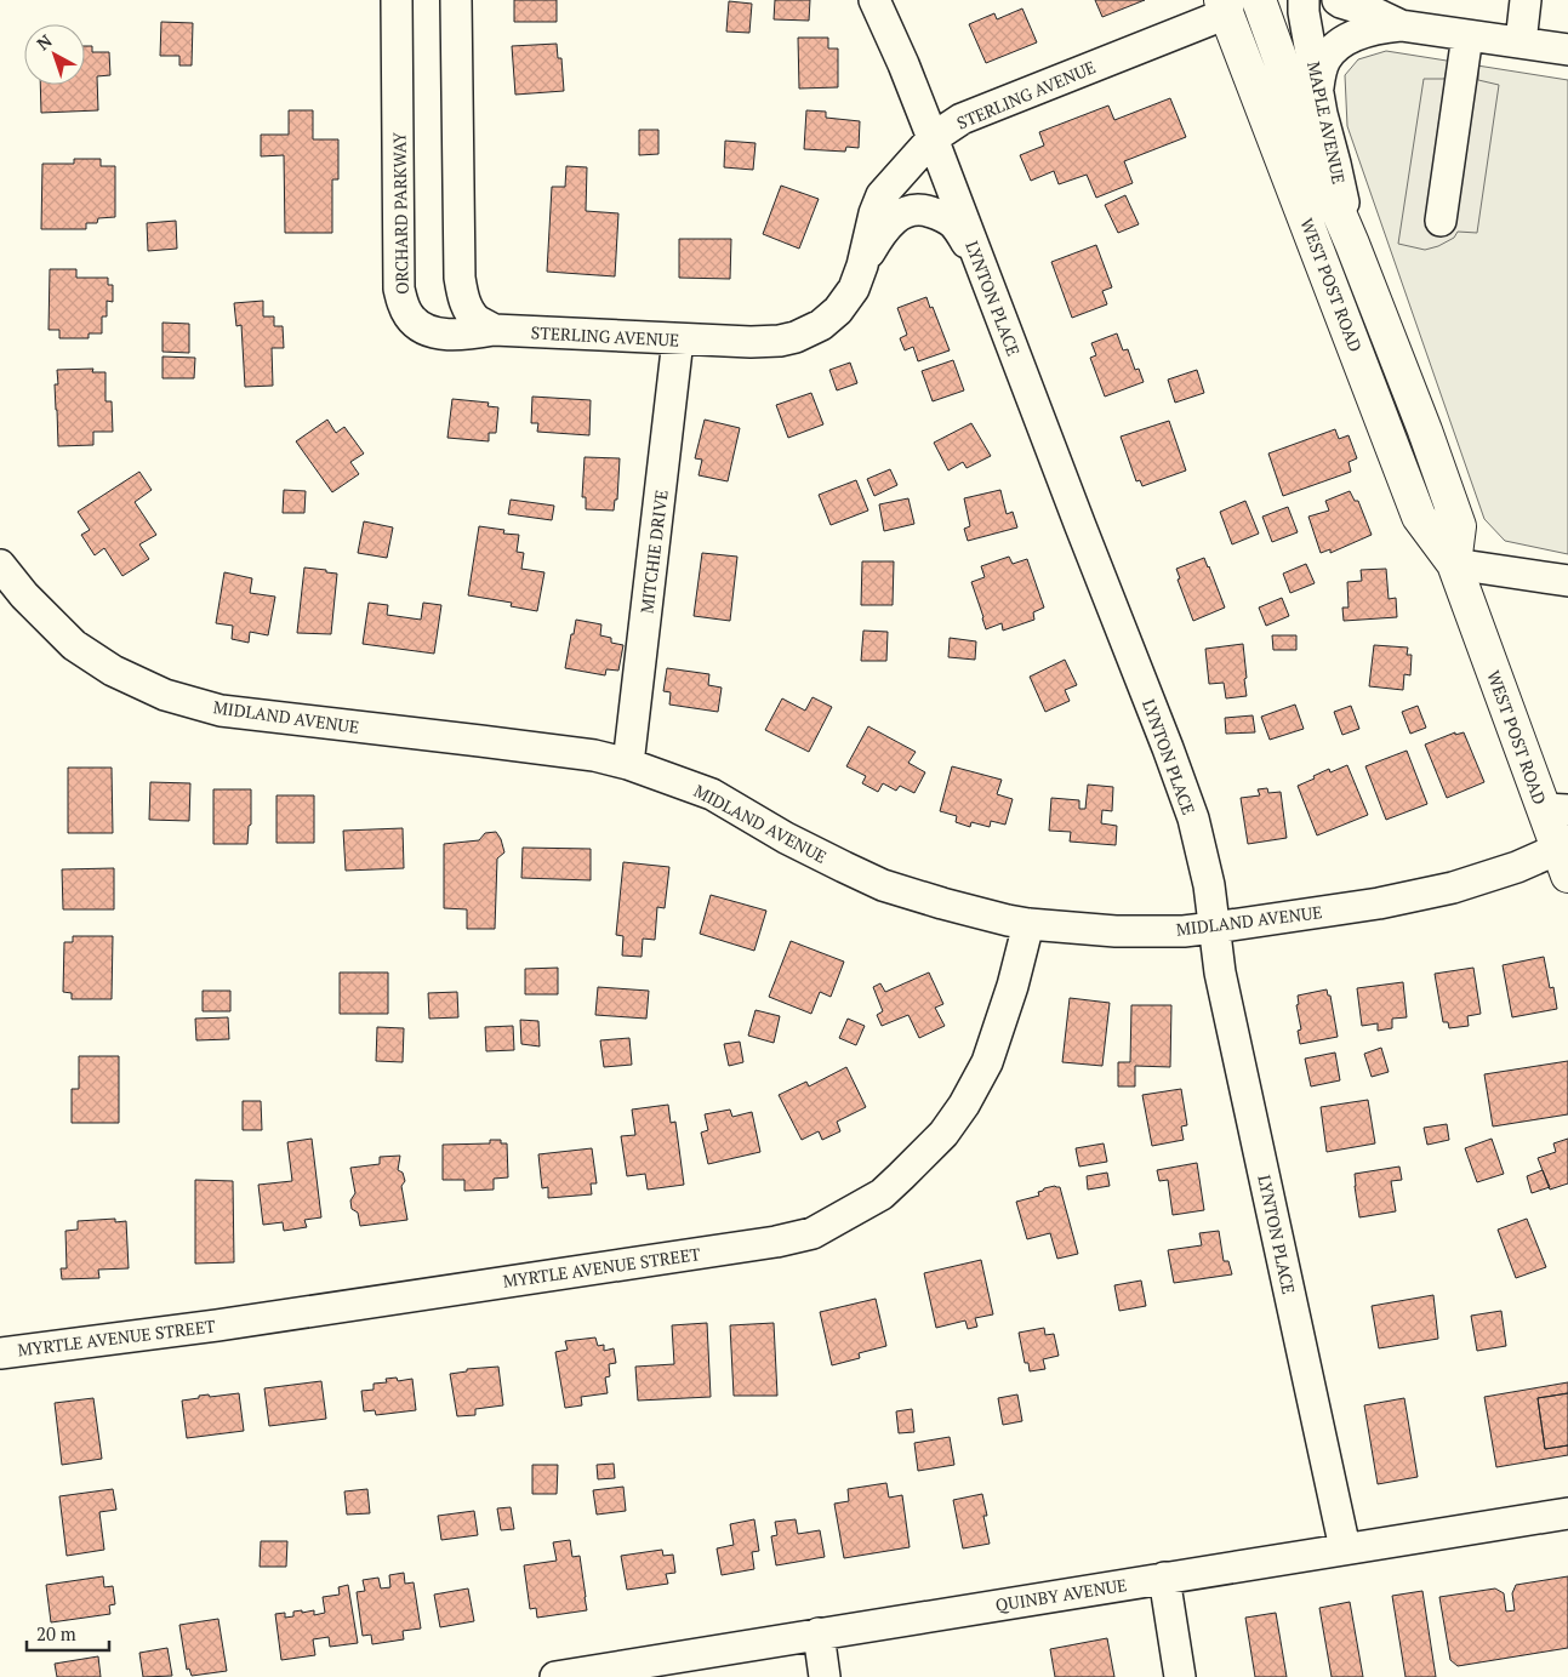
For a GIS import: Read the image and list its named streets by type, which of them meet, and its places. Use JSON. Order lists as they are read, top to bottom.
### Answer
{
  "streets": {
    "main road": ["WEST POST ROAD"],
    "street": [
      "STERLING AVENUE",
      "MAPLE AVENUE",
      "ORCHARD PARKWAY",
      "LYNTON PLACE",
      "MITCHIE DRIVE",
      "MIDLAND AVENUE",
      "MYRTLE AVENUE STREET",
      "QUINBY AVENUE"
    ]
  },
  "crossings": [
    ["STERLING AVENUE", "ORCHARD PARKWAY"],
    ["STERLING AVENUE", "WEST POST ROAD"],
    ["STERLING AVENUE", "LYNTON PLACE"],
    ["STERLING AVENUE", "MITCHIE DRIVE"],
    ["MAPLE AVENUE", "WEST POST ROAD"],
    ["WEST POST ROAD", "MIDLAND AVENUE"],
    ["LYNTON PLACE", "MIDLAND AVENUE"],
    ["LYNTON PLACE", "QUINBY AVENUE"],
    ["MITCHIE DRIVE", "MIDLAND AVENUE"],
    ["MIDLAND AVENUE", "MYRTLE AVENUE STREET"]
  ],
  "scale_bar": "20 m",
  "north": "top left"
}
